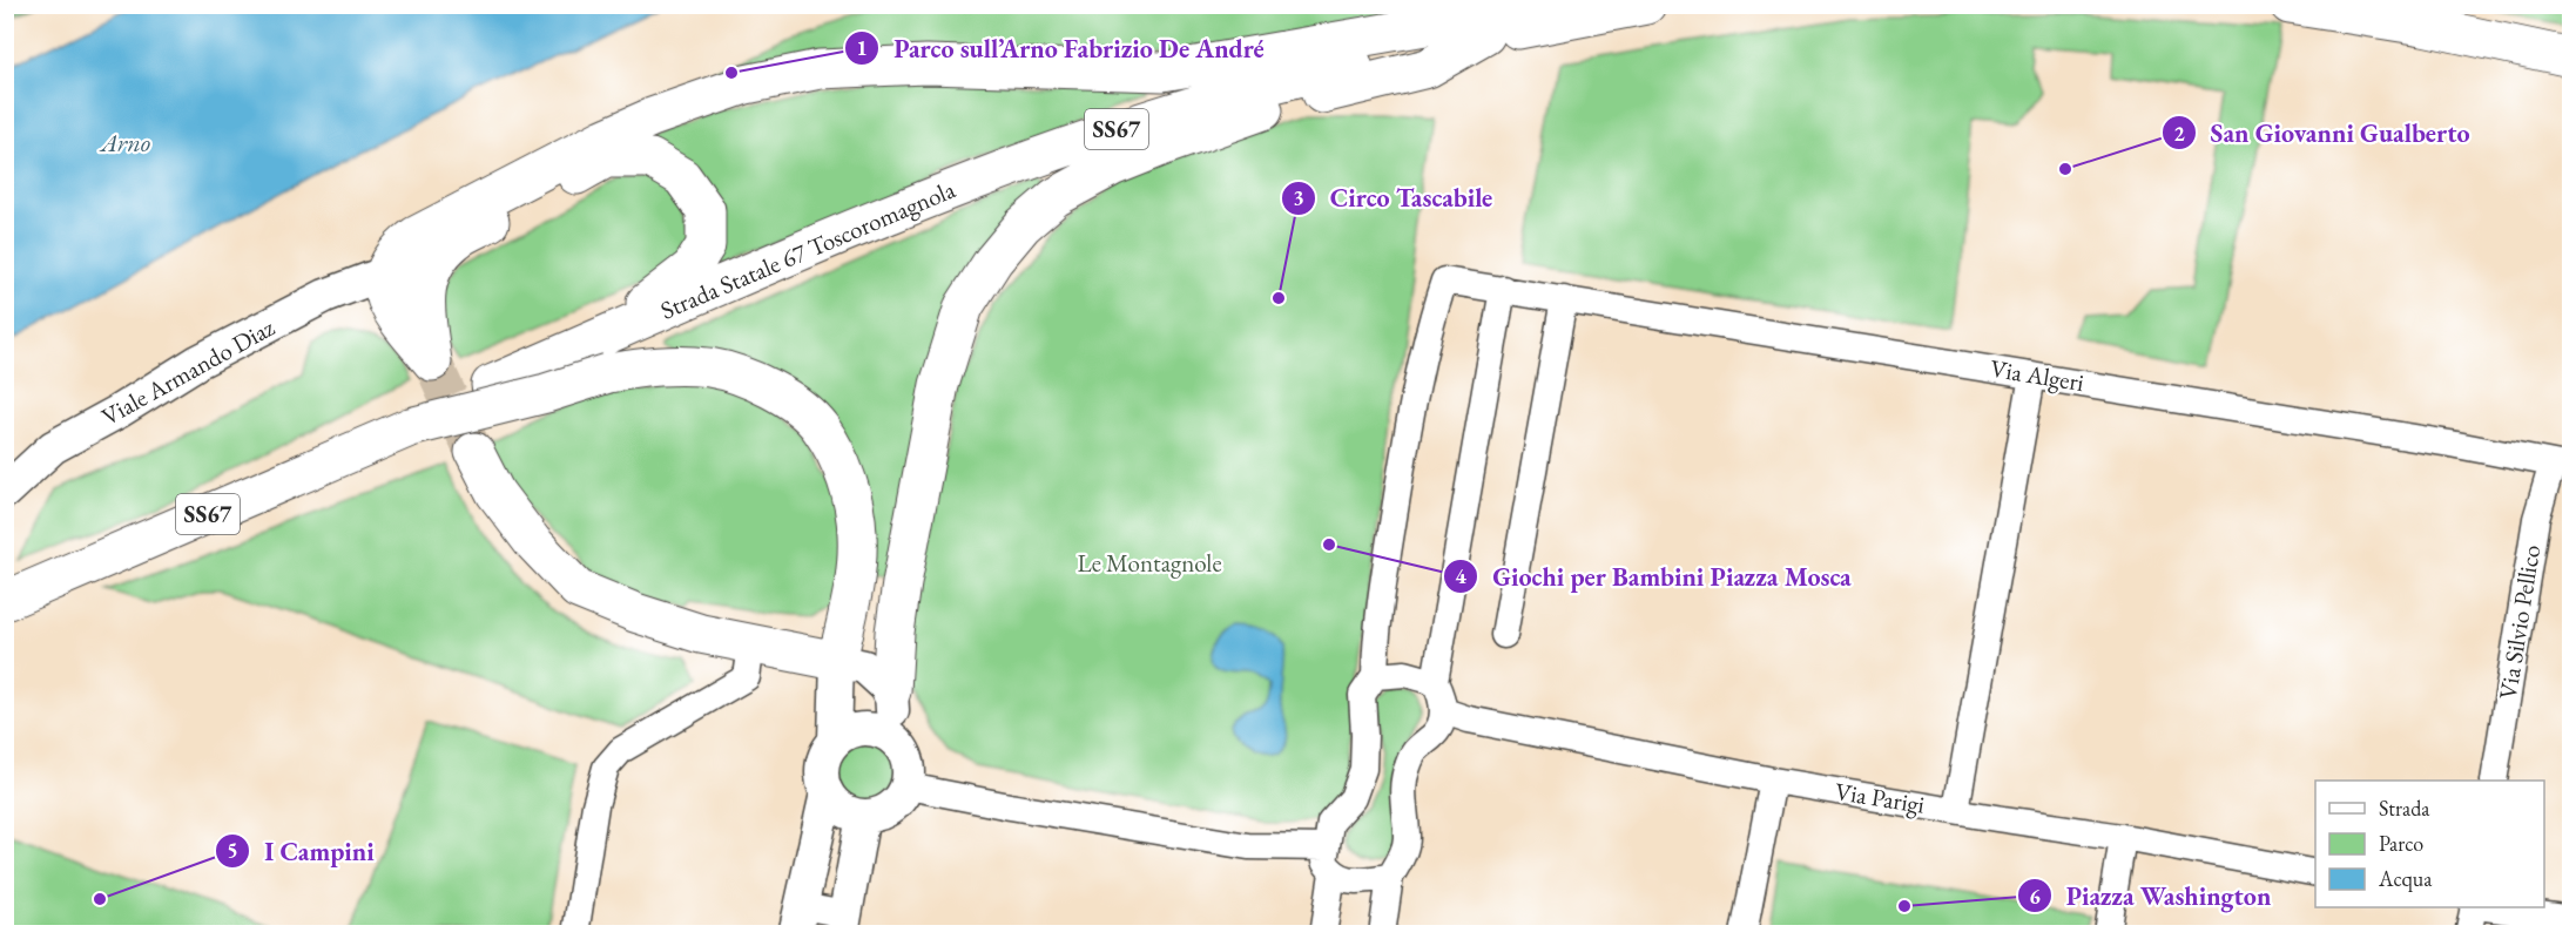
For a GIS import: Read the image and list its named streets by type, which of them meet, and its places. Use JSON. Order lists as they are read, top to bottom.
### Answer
{
  "streets": {
    "main road": ["SS67", "Strada Statale 67 Toscoromagnola"],
    "street": [
      "Viale Armando Diaz",
      "Via Algeri",
      "Via Silvio Pellico",
      "Via Parigi"
    ]
  },
  "crossings": [
    ["SS67", "Strada Statale 67 Toscoromagnola"],
    ["Via Algeri", "Via Silvio Pellico"]
  ],
  "water": ["Arno"],
  "parks": ["Le Montagnole"],
  "places": [
    "Parco sull’Arno Fabrizio De André",
    "San Giovanni Gualberto",
    "Circo Tascabile",
    "Giochi per Bambini Piazza Mosca",
    "I Campini",
    "Piazza Washington"
  ],
  "legend": ["Strada", "Parco", "Acqua"]
}
